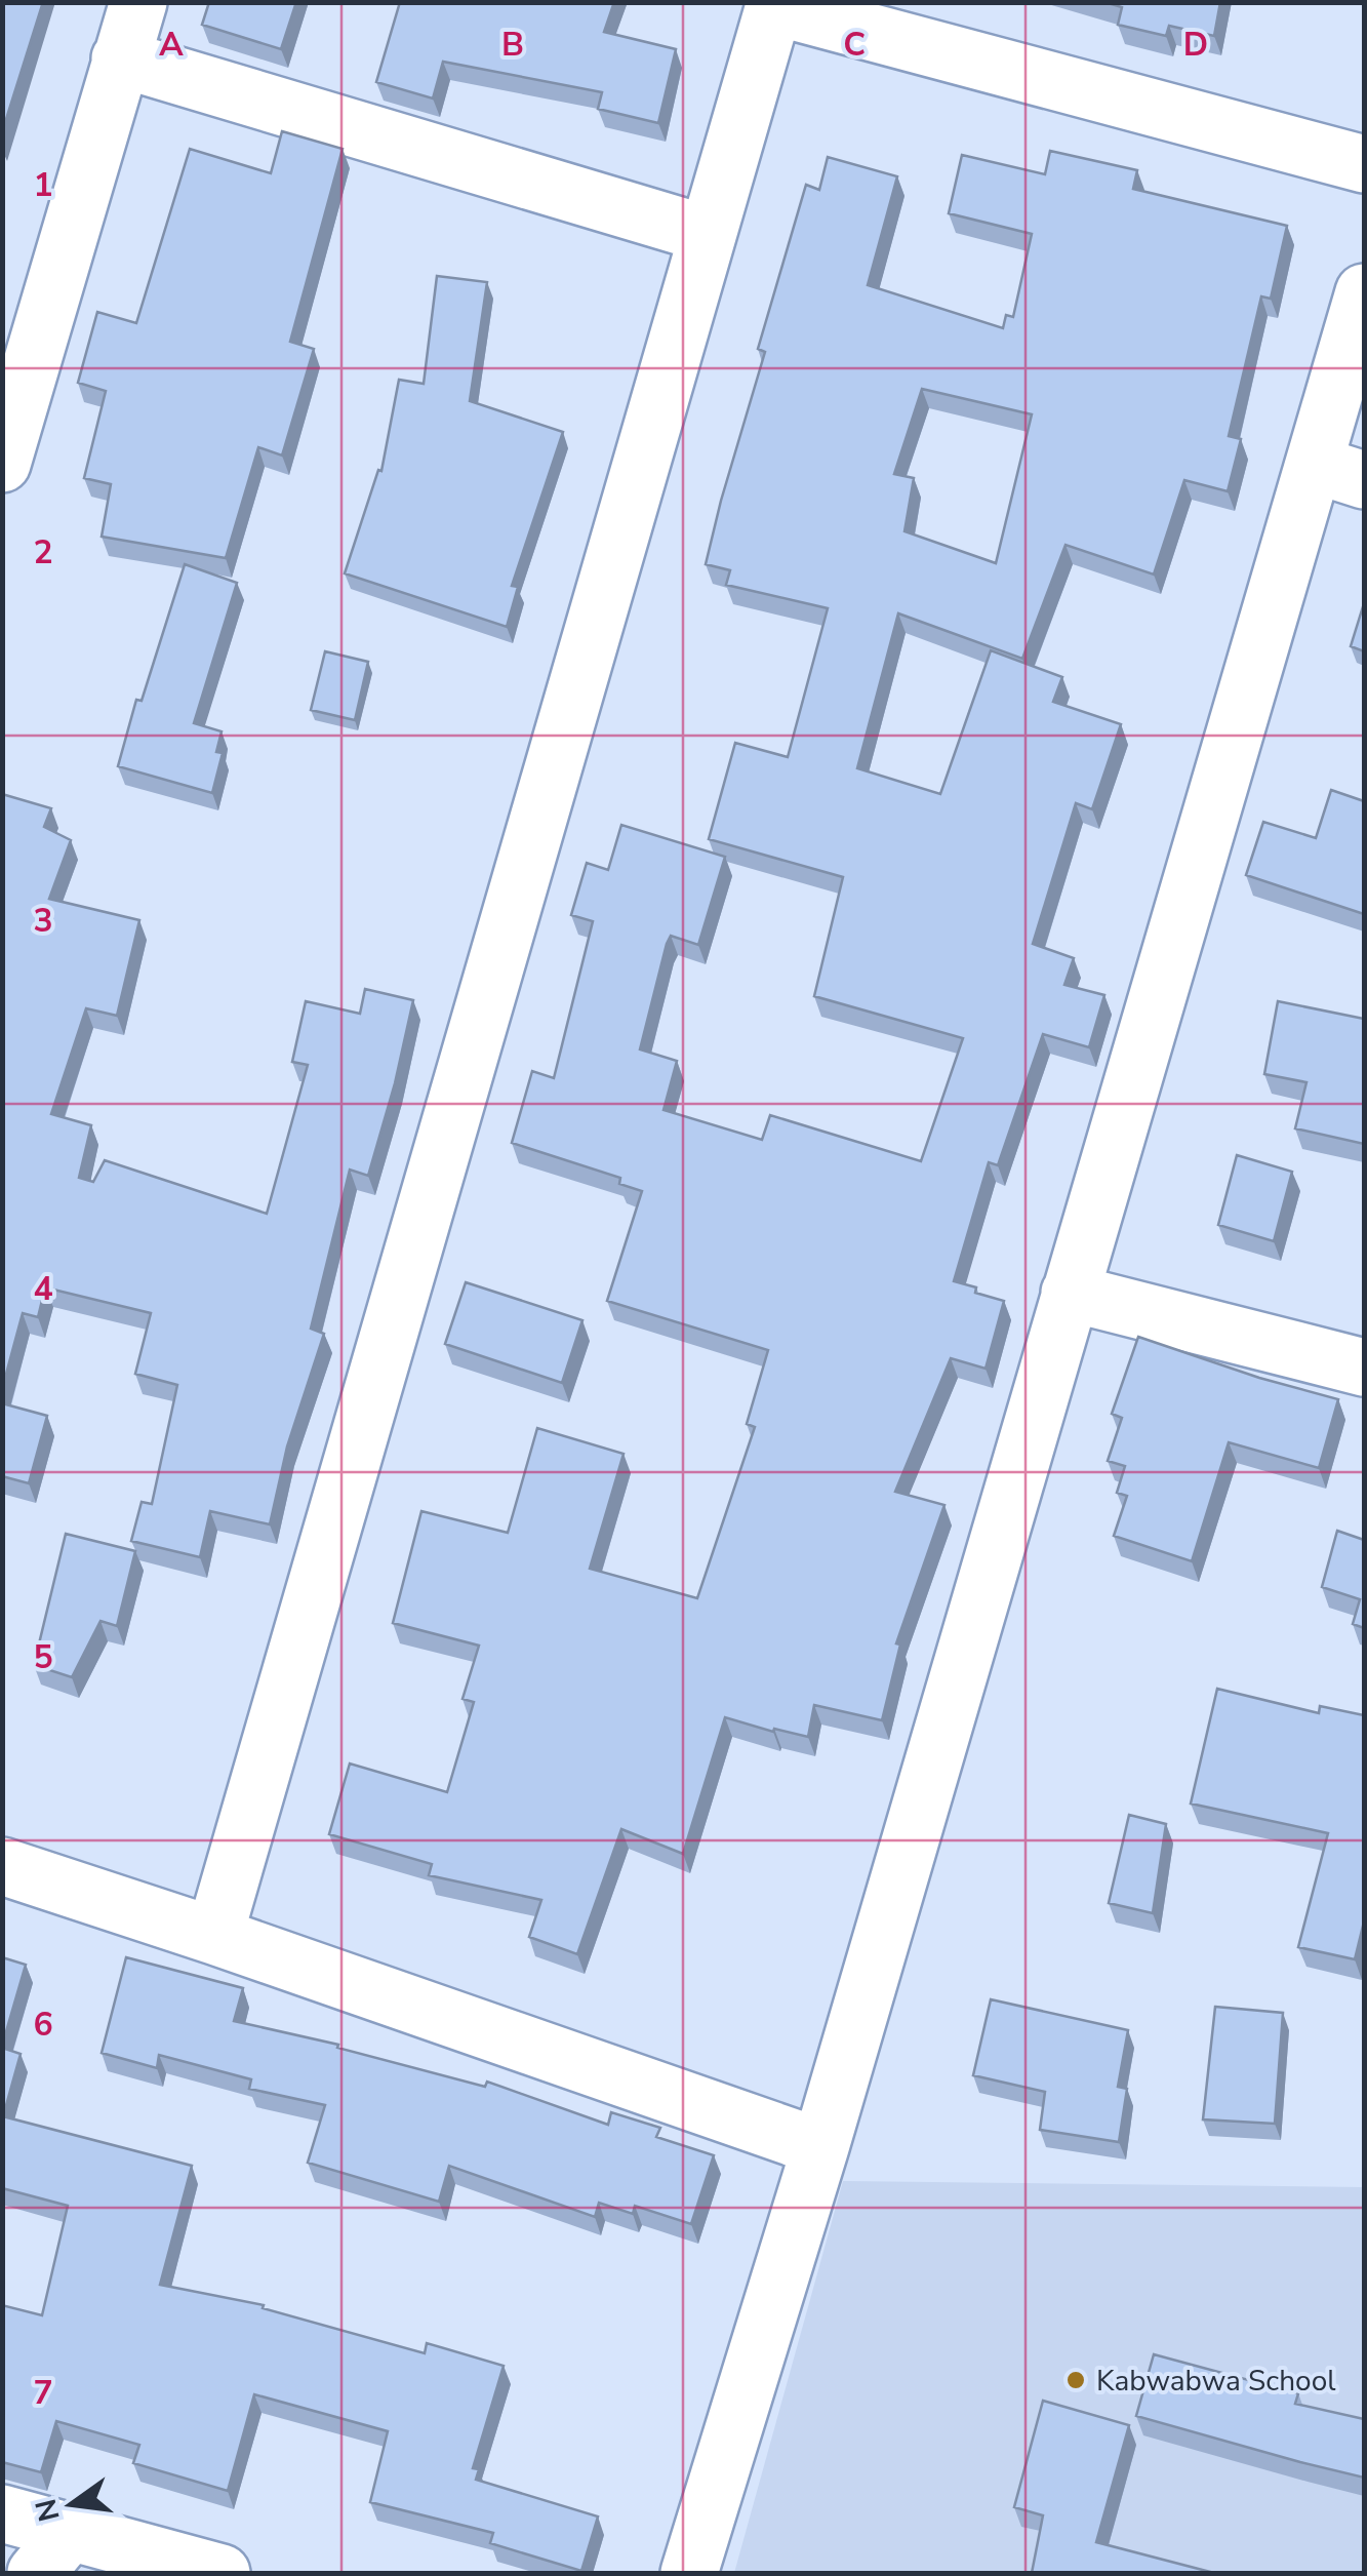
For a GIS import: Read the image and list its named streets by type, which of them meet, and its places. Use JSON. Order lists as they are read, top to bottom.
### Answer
{
  "places": ["Kabwabwa School"],
  "north": "left",
  "grid": {
    "columns": [
      "A",
      "B",
      "C",
      "D"
    ],
    "rows": [
      "1",
      "2",
      "3",
      "4",
      "5",
      "6",
      "7"
    ]
  }
}
